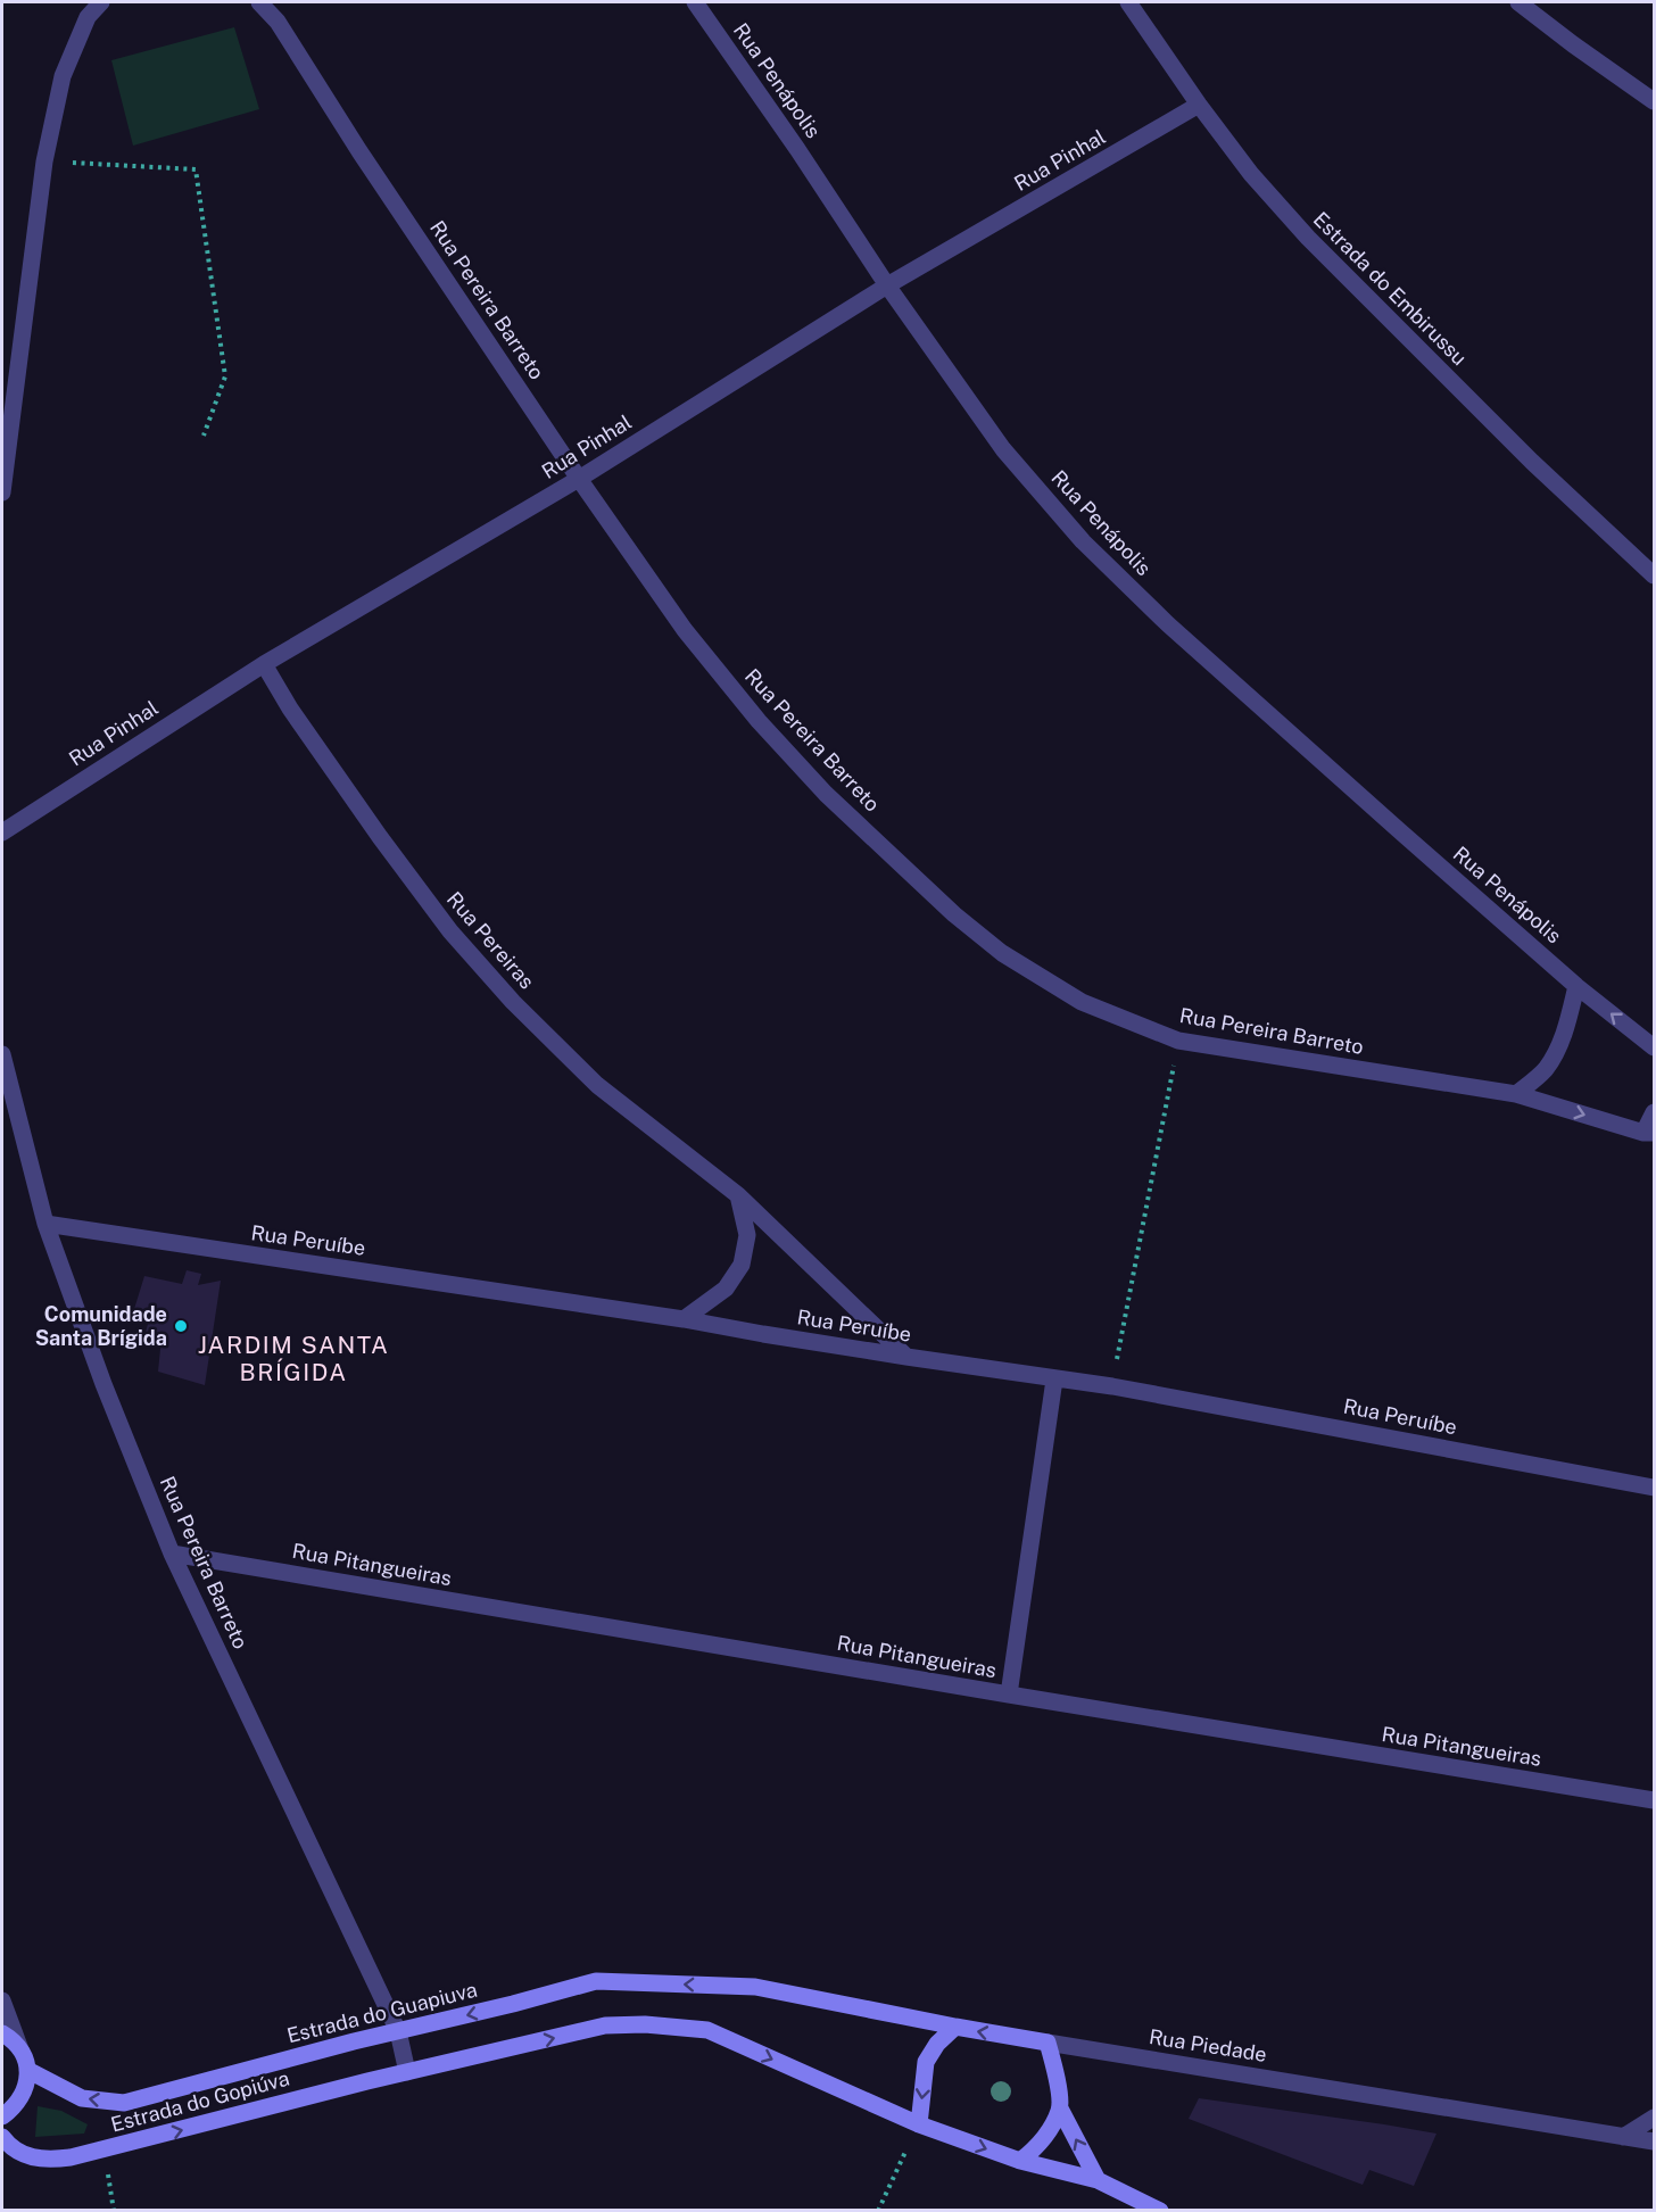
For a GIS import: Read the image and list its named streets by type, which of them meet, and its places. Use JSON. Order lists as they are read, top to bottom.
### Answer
{
  "streets": {
    "street": [
      "Rua Penápolis",
      "Rua Pinhal",
      "Estrada do Embirussu",
      "Rua Pereira Barreto",
      "Rua Pereiras",
      "Rua Peruíbe",
      "Rua Pitangueiras",
      "Estrada do Guapiuva",
      "Rua Piedade",
      "Estrada do Gopiúva"
    ]
  },
  "crossings": [
    ["Rua Penápolis", "Rua Pinhal"],
    ["Rua Pinhal", "Estrada do Embirussu"],
    ["Rua Pinhal", "Rua Pereira Barreto"],
    ["Rua Pinhal", "Rua Pereiras"],
    ["Rua Pereira Barreto", "Rua Peruíbe"],
    ["Rua Pereira Barreto", "Rua Pitangueiras"],
    ["Rua Pereira Barreto", "Estrada do Guapiuva"],
    ["Rua Pereira Barreto", "Estrada do Gopiúva"],
    ["Rua Pereiras", "Rua Peruíbe"],
    ["Estrada do Guapiuva", "Rua Piedade"]
  ],
  "one_way": ["Estrada do Gopiúva"],
  "districts": ["JARDIM SANTA BRÍGIDA"],
  "places": ["Comunidade Santa Brígida"]
}
